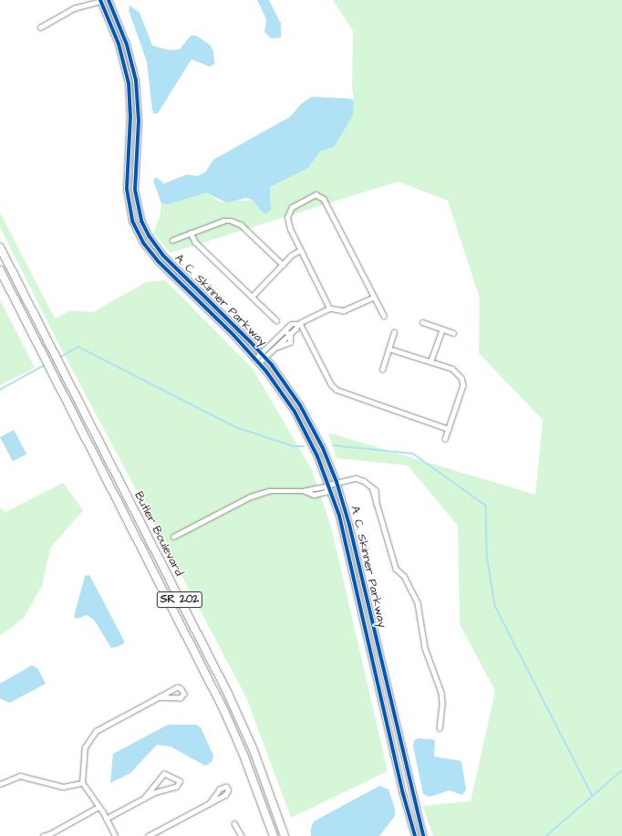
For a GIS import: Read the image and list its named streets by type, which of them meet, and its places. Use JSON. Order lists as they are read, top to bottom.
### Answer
{
  "streets": {
    "highway": ["Butler Boulevard", "SR 202"],
    "main road": ["A. C. Skinner Parkway"]
  }
}
